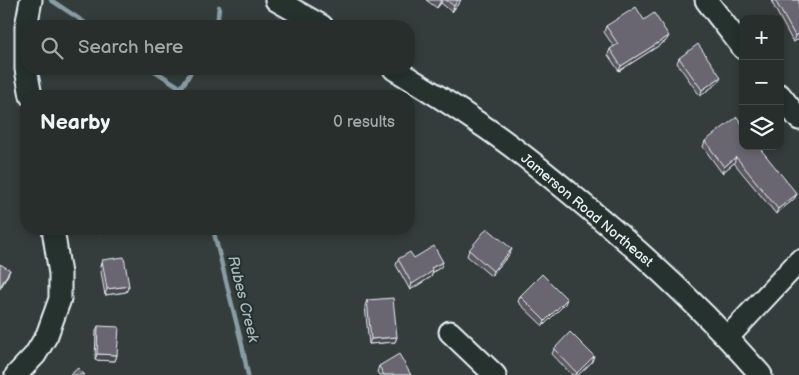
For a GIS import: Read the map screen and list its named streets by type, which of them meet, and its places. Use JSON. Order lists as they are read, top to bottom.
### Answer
{
  "streets": {
    "street": ["Jamerson Road Northeast"]
  },
  "water": ["Rubes Creek"],
  "page": {
    "map_buttons": ["+", "−"],
    "search": "Search here",
    "heading": ["Nearby", "0 results"]
  }
}
